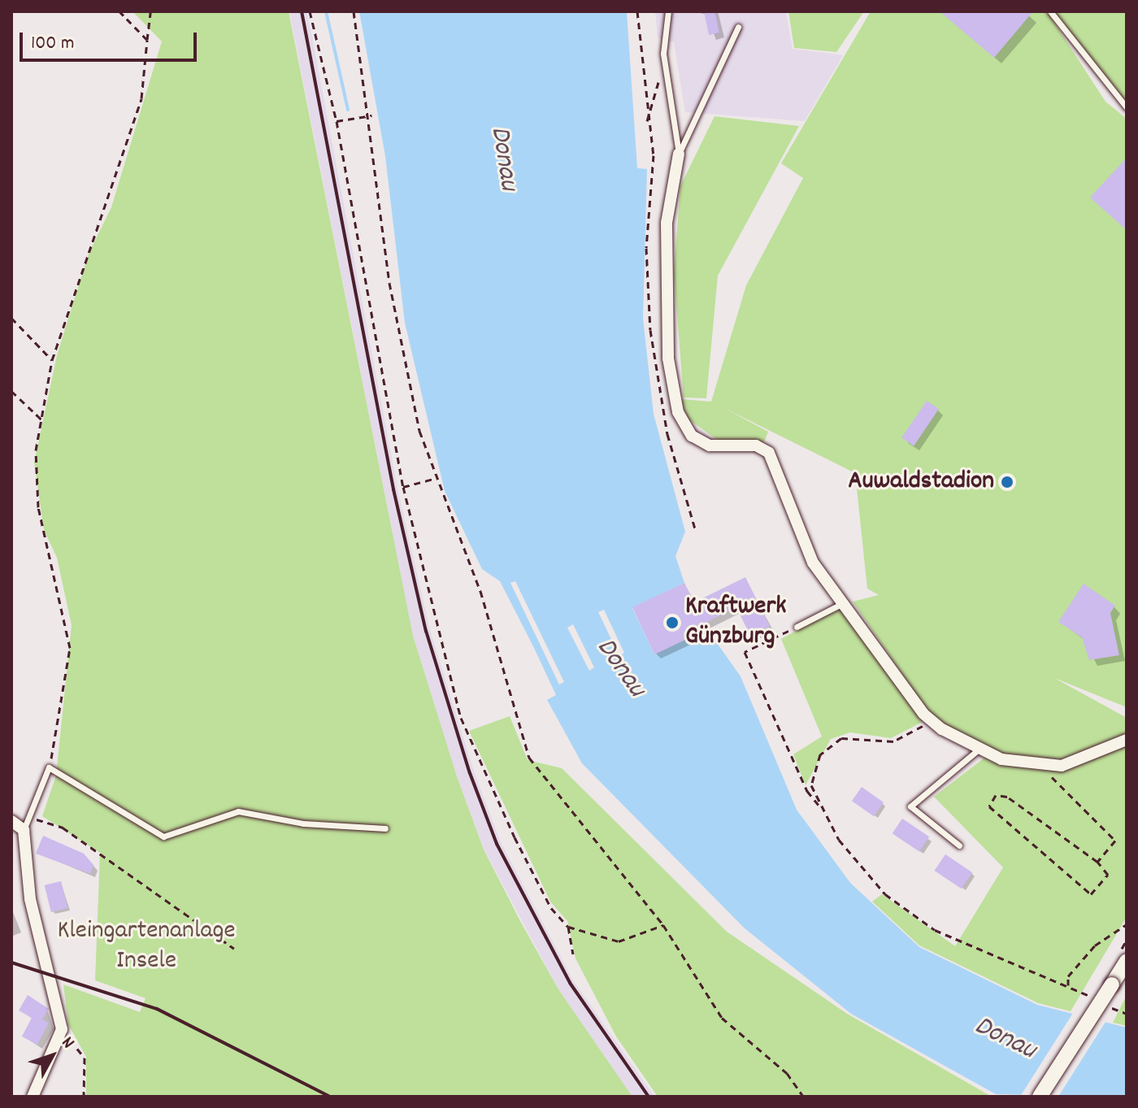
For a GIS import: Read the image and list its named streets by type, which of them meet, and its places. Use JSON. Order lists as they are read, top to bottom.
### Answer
{
  "water": ["Donau"],
  "parks": ["Kleingartenanlage Insele"],
  "places": ["Auwaldstadion", "Kraftwerk Günzburg"],
  "scale_bar": "100 m",
  "north": "top right"
}
